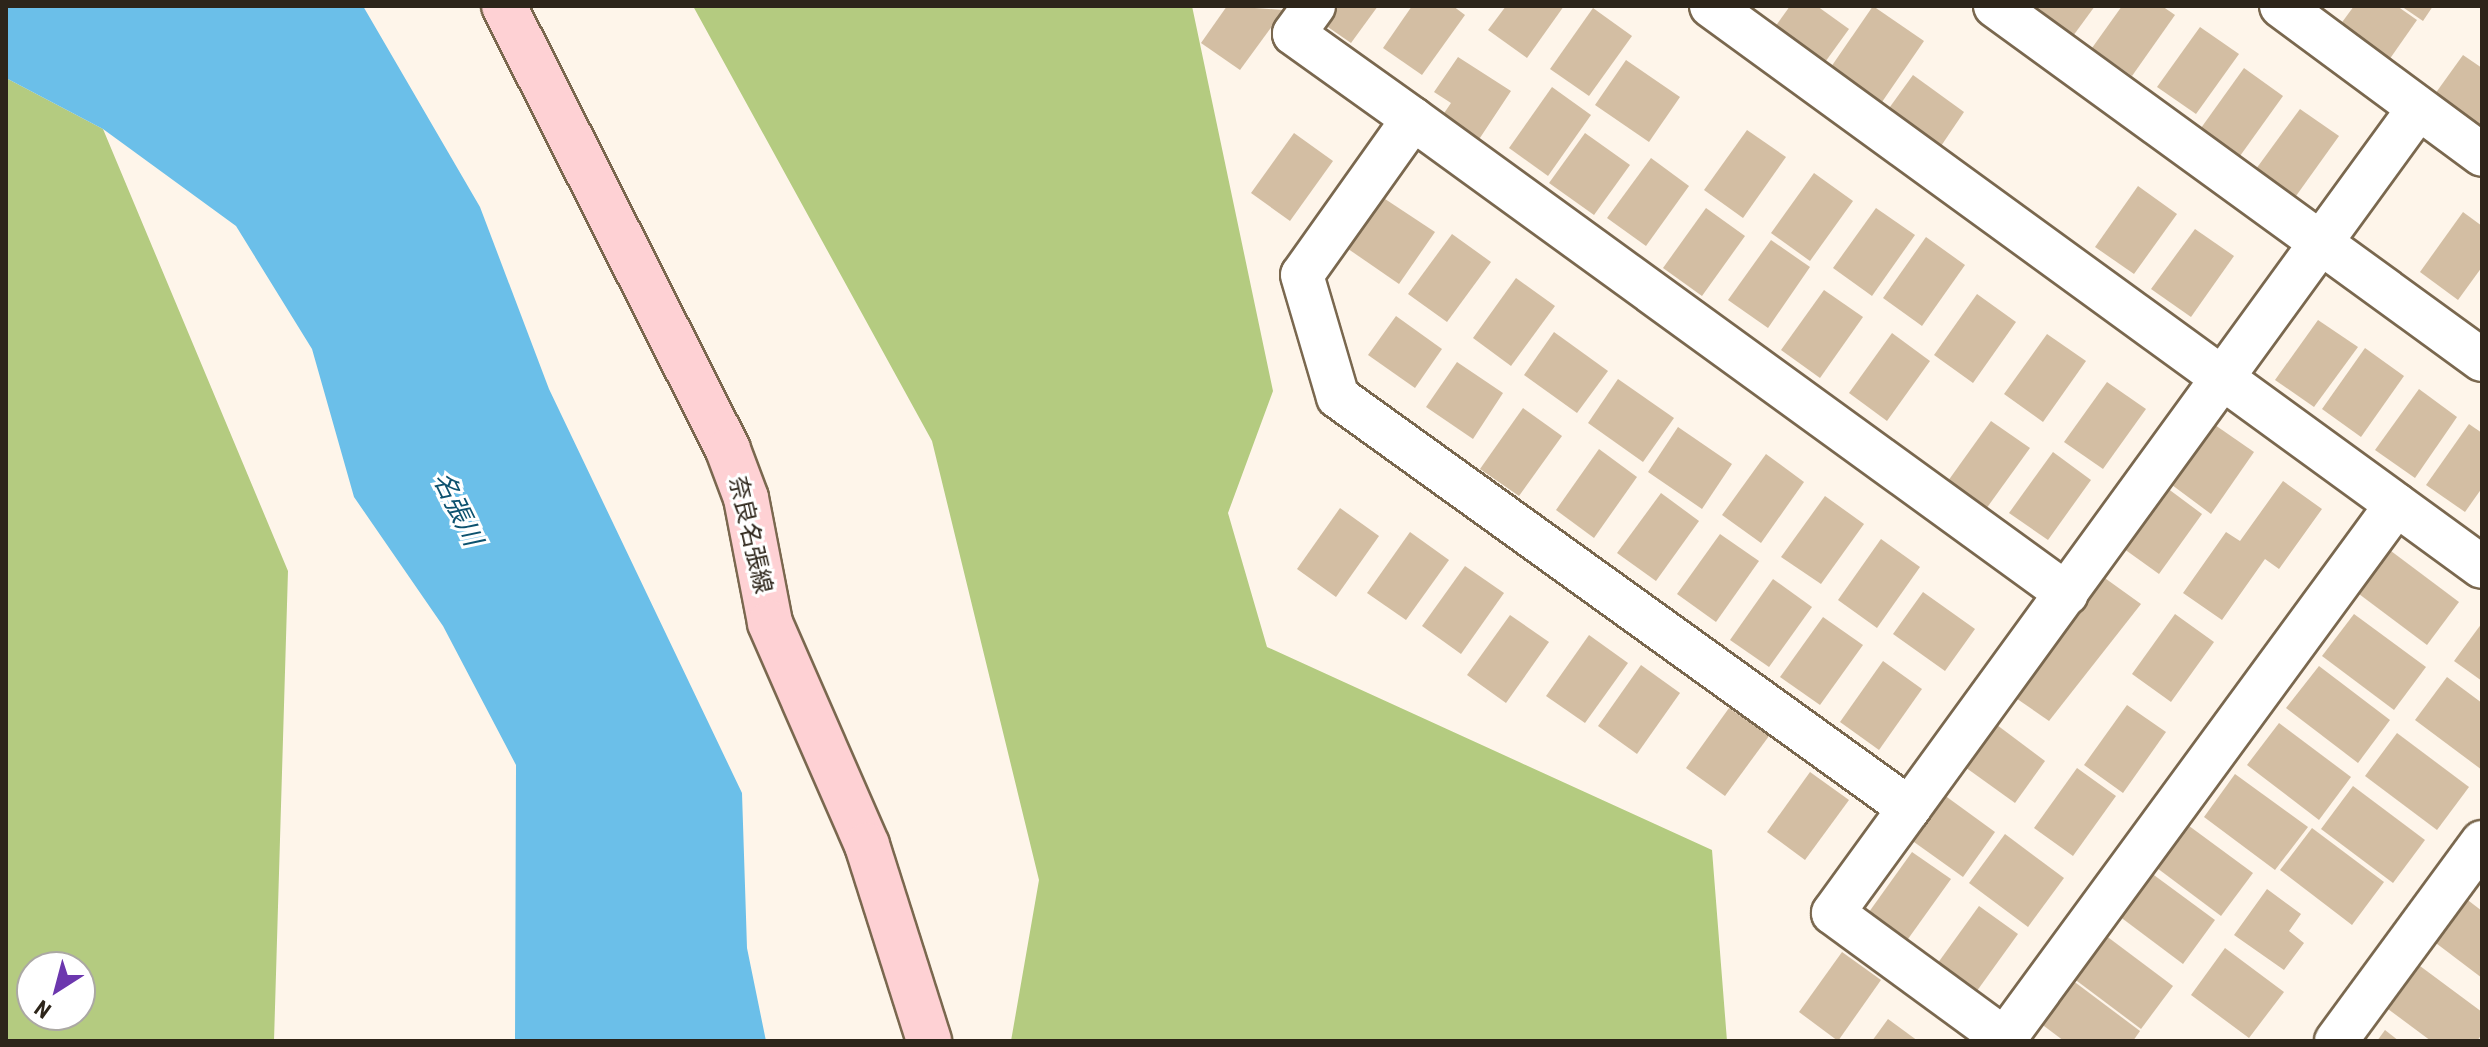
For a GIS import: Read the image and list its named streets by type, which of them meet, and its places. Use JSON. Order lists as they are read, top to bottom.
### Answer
{
  "streets": {
    "main road": ["奈良名張線"]
  },
  "water": ["名張川"],
  "north": "bottom left"
}
